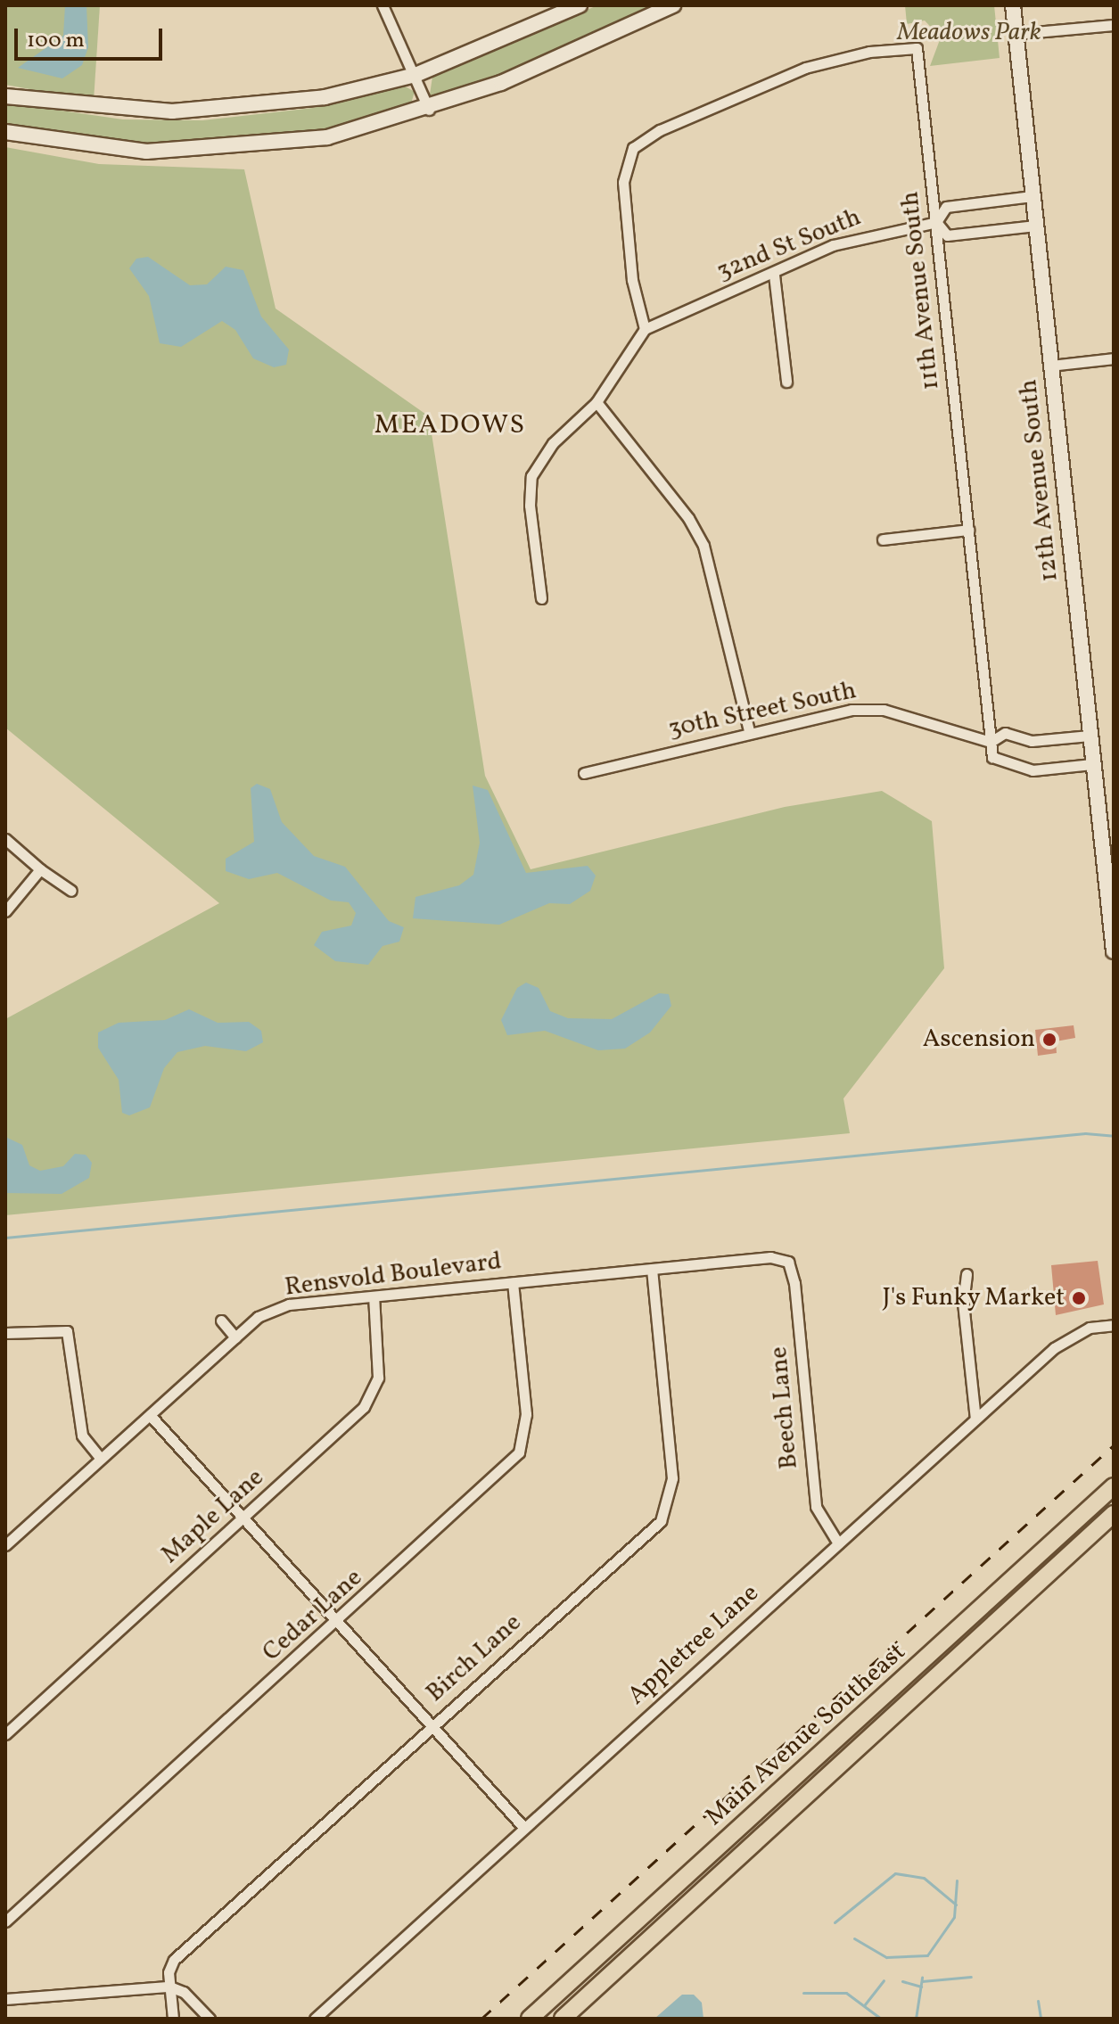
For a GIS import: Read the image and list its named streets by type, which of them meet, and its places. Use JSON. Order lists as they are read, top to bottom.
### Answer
{
  "streets": {
    "main road": ["12th Avenue South", "Main Avenue Southeast"],
    "street": [
      "32nd St South",
      "11th Avenue South",
      "30th Street South",
      "Rensvold Boulevard",
      "Beech Lane",
      "Maple Lane",
      "Cedar Lane",
      "Appletree Lane",
      "Birch Lane"
    ]
  },
  "crossings": [
    ["32nd St South", "11th Avenue South"],
    ["32nd St South", "12th Avenue South"],
    ["11th Avenue South", "30th Street South"],
    ["12th Avenue South", "30th Street South"],
    ["Rensvold Boulevard", "Beech Lane"],
    ["Rensvold Boulevard", "Maple Lane"],
    ["Rensvold Boulevard", "Cedar Lane"],
    ["Rensvold Boulevard", "Birch Lane"],
    ["Beech Lane", "Appletree Lane"]
  ],
  "districts": ["MEADOWS"],
  "parks": ["Meadows Park"],
  "places": ["Ascension", "J's Funky Market"],
  "scale_bar": "100 m"
}
